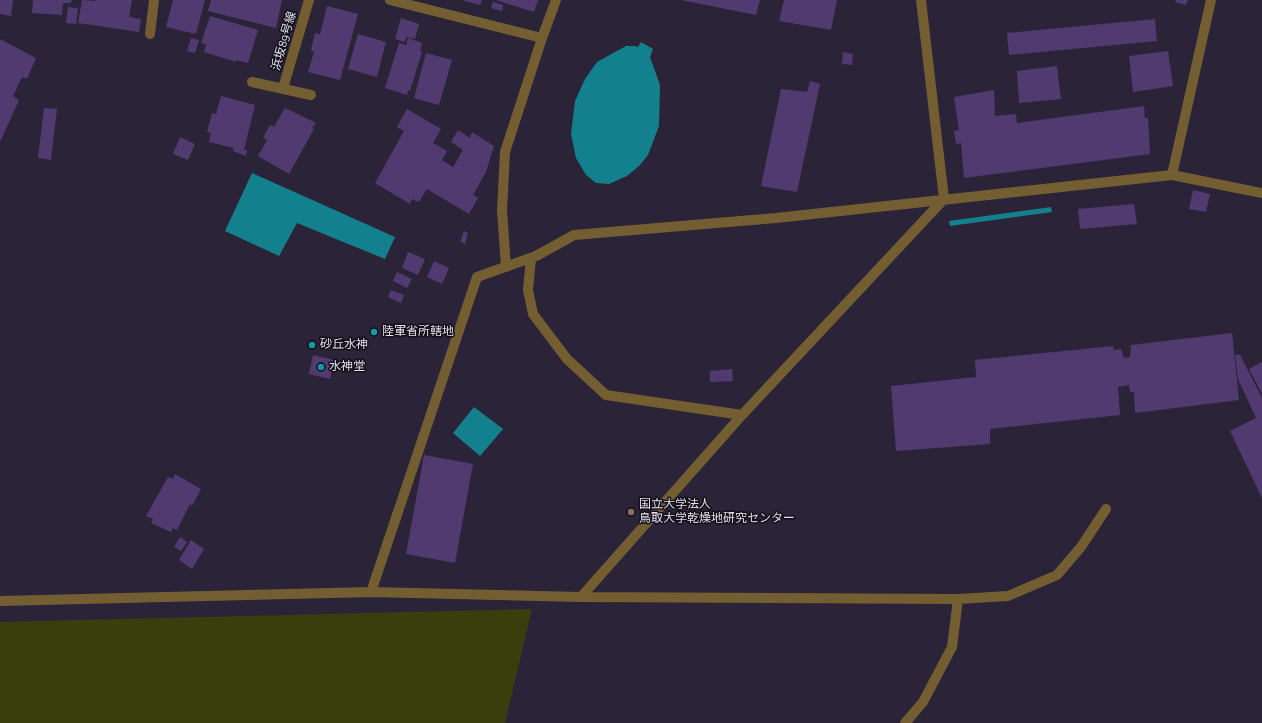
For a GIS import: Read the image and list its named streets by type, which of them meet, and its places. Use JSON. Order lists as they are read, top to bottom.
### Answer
{
  "streets": {
    "street": ["浜坂89号線"]
  },
  "places": [
    "陸軍省所轄地",
    "砂丘水神",
    "水神堂",
    "国立大学法人 鳥取大学乾燥地研究センター"
  ]
}
